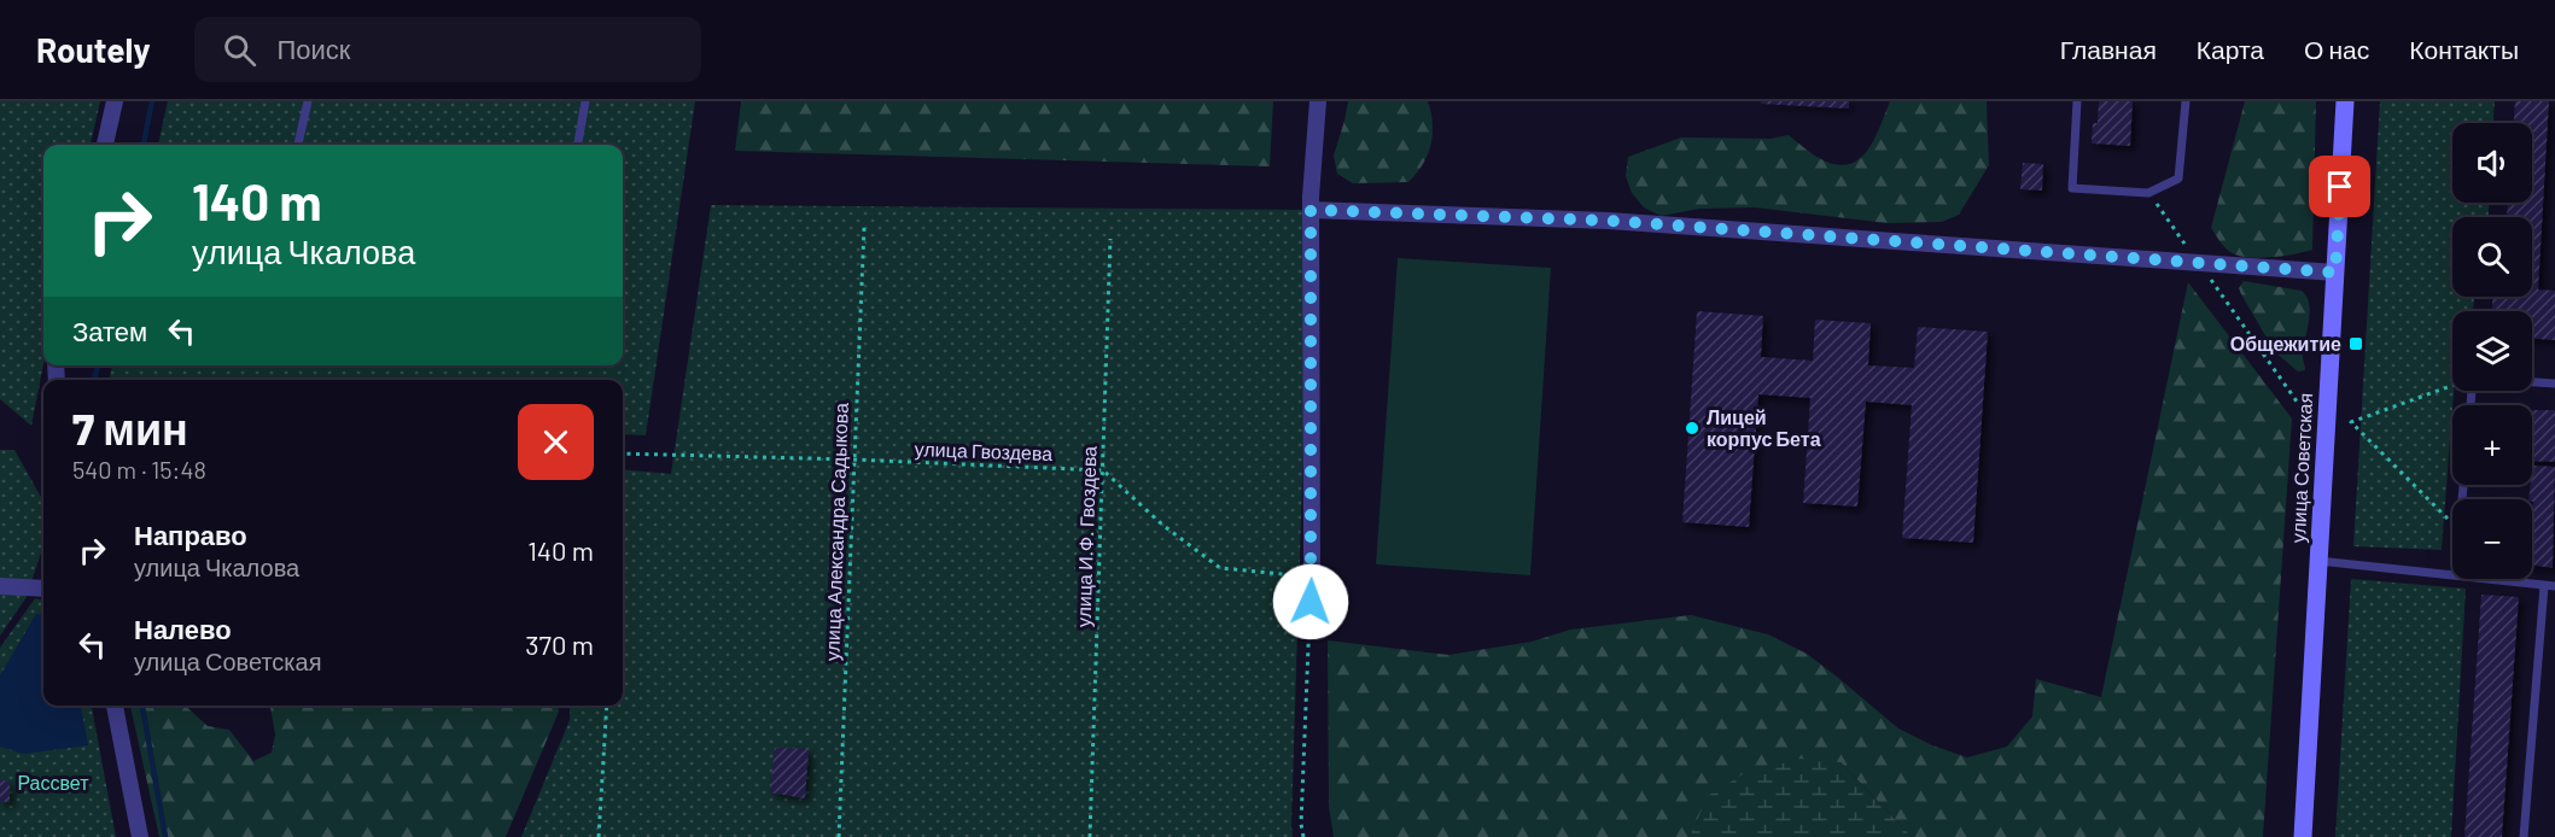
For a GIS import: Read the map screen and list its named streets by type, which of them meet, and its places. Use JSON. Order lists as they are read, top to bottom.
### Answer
{
  "streets": {
    "street": ["улица Советская"],
    "path": ["улица Гвоздева", "улица Александра Садыкова", "улица И.Ф. Гвоздева"]
  },
  "crossings": [
    ["улица Гвоздева", "улица Александра Садыкова"],
    ["улица Гвоздева", "улица И.Ф. Гвоздева"]
  ],
  "parks": ["Рассвет"],
  "places": {
    "transit": ["Общежитие"],
    "other": ["Лицей корпус Бета"]
  },
  "page": {
    "header": "Routely",
    "search": "Поиск",
    "nav": [
      "Главная",
      "Карта",
      "О нас",
      "Контакты"
    ],
    "map_buttons": ["+", "−"],
    "turn": ["140 m", "улица Чкалова"],
    "then": "Затем",
    "heading": ["7 мин", "540 m · 15:48"],
    "list": [
      {
        "name": "Направо",
        "note": "улица Чкалова",
        "value": "140 m"
      },
      {
        "name": "Налево",
        "note": "улица Советская",
        "value": "370 m"
      }
    ]
  }
}
